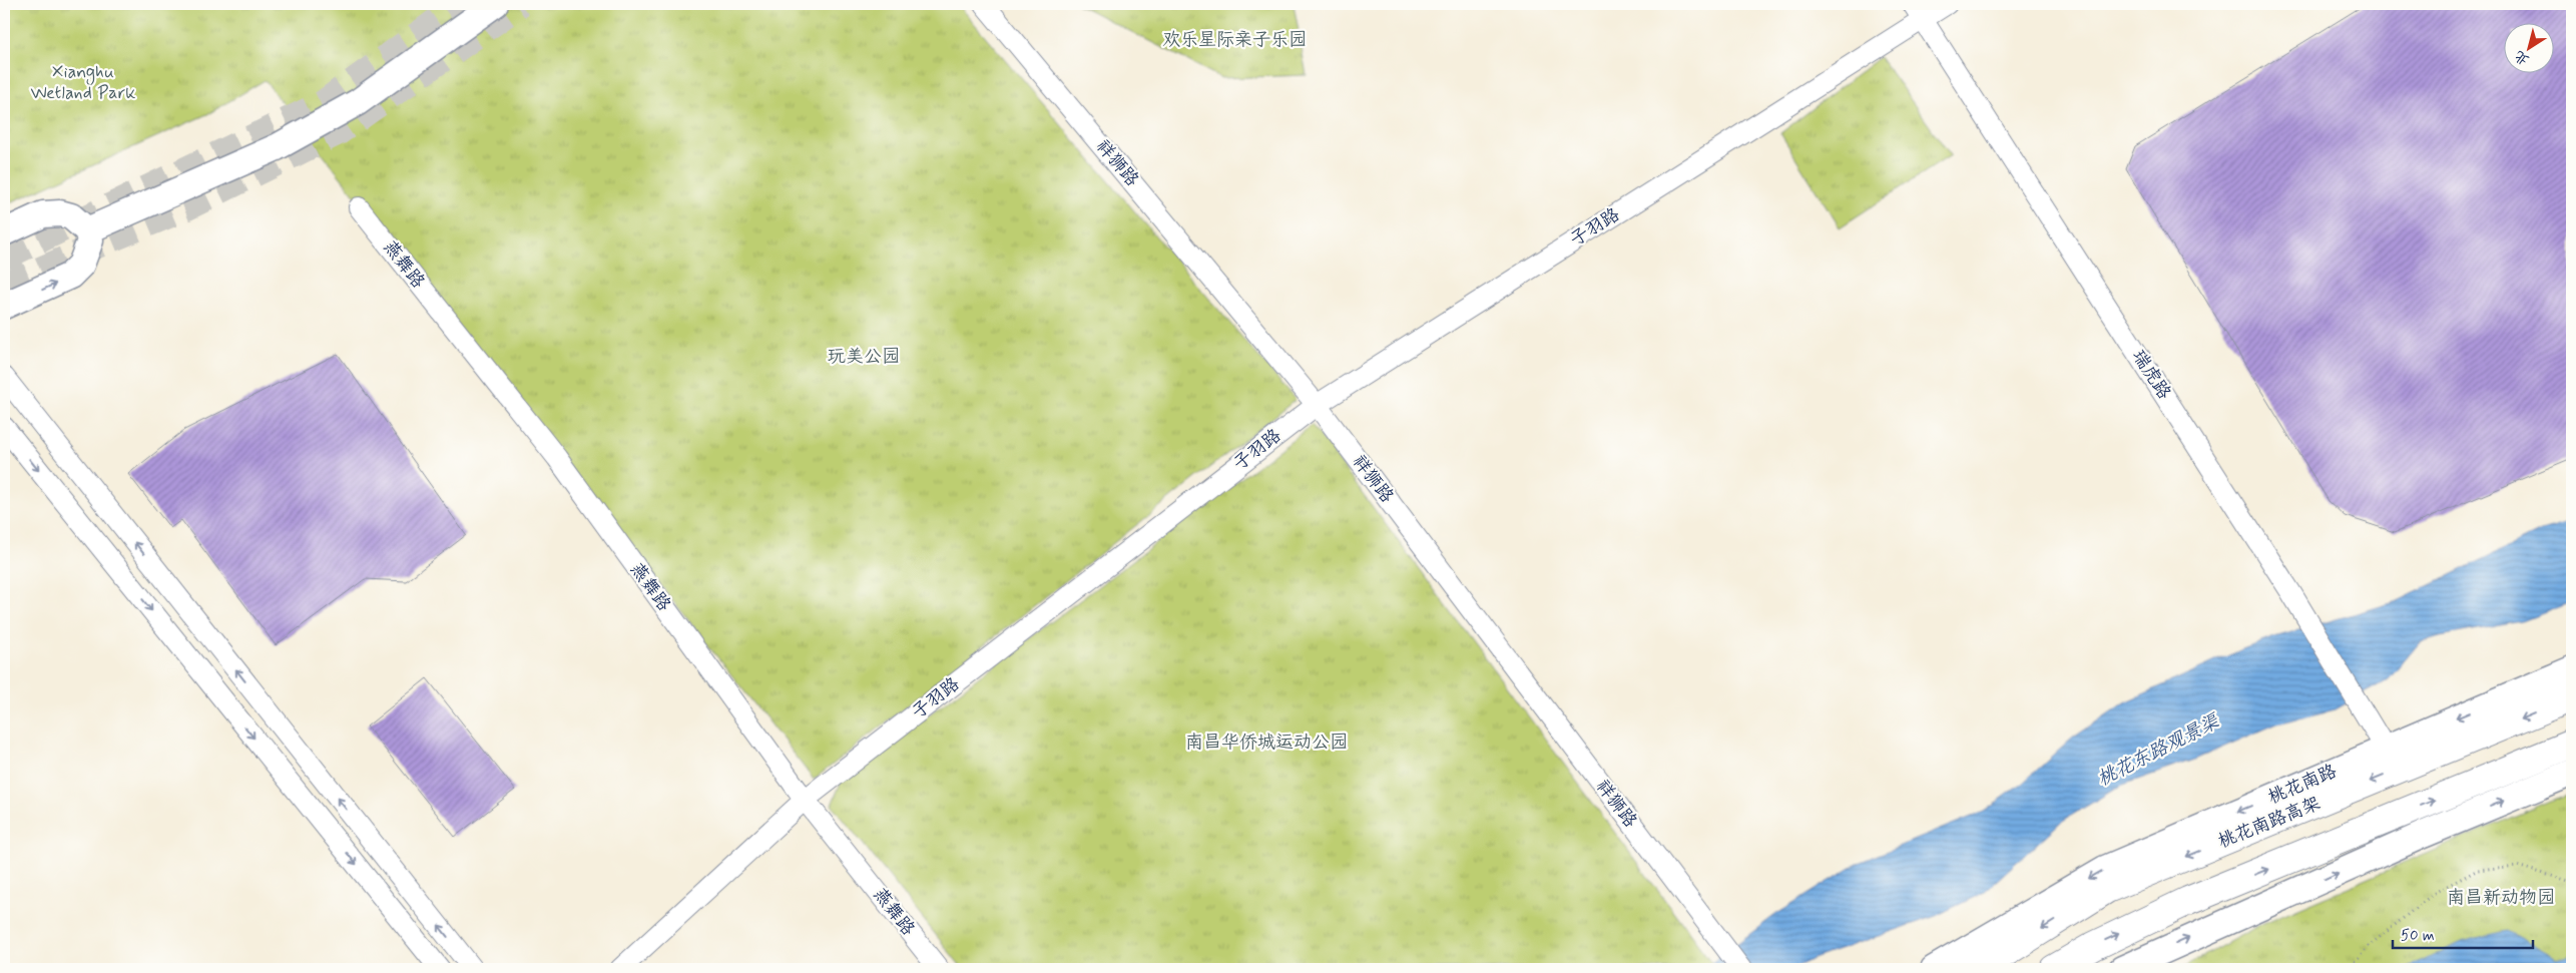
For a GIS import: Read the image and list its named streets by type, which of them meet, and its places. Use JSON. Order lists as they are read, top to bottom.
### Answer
{
  "streets": {
    "highway": ["桃花南路高架"],
    "main road": ["桃花南路"],
    "street": [
      "祥狮路",
      "子羽路",
      "燕舞路",
      "瑞虎路"
    ]
  },
  "crossings": [
    ["祥狮路", "子羽路"],
    ["子羽路", "燕舞路"],
    ["子羽路", "瑞虎路"],
    ["瑞虎路", "桃花南路"]
  ],
  "water": ["桃花东路观景渠"],
  "parks": [
    "欢乐星际亲子乐园",
    "Xianghu Wetland Park",
    "玩美公园",
    "南昌华侨城运动公园",
    "南昌新动物园"
  ],
  "scale_bar": "50 m",
  "north": "bottom left"
}
